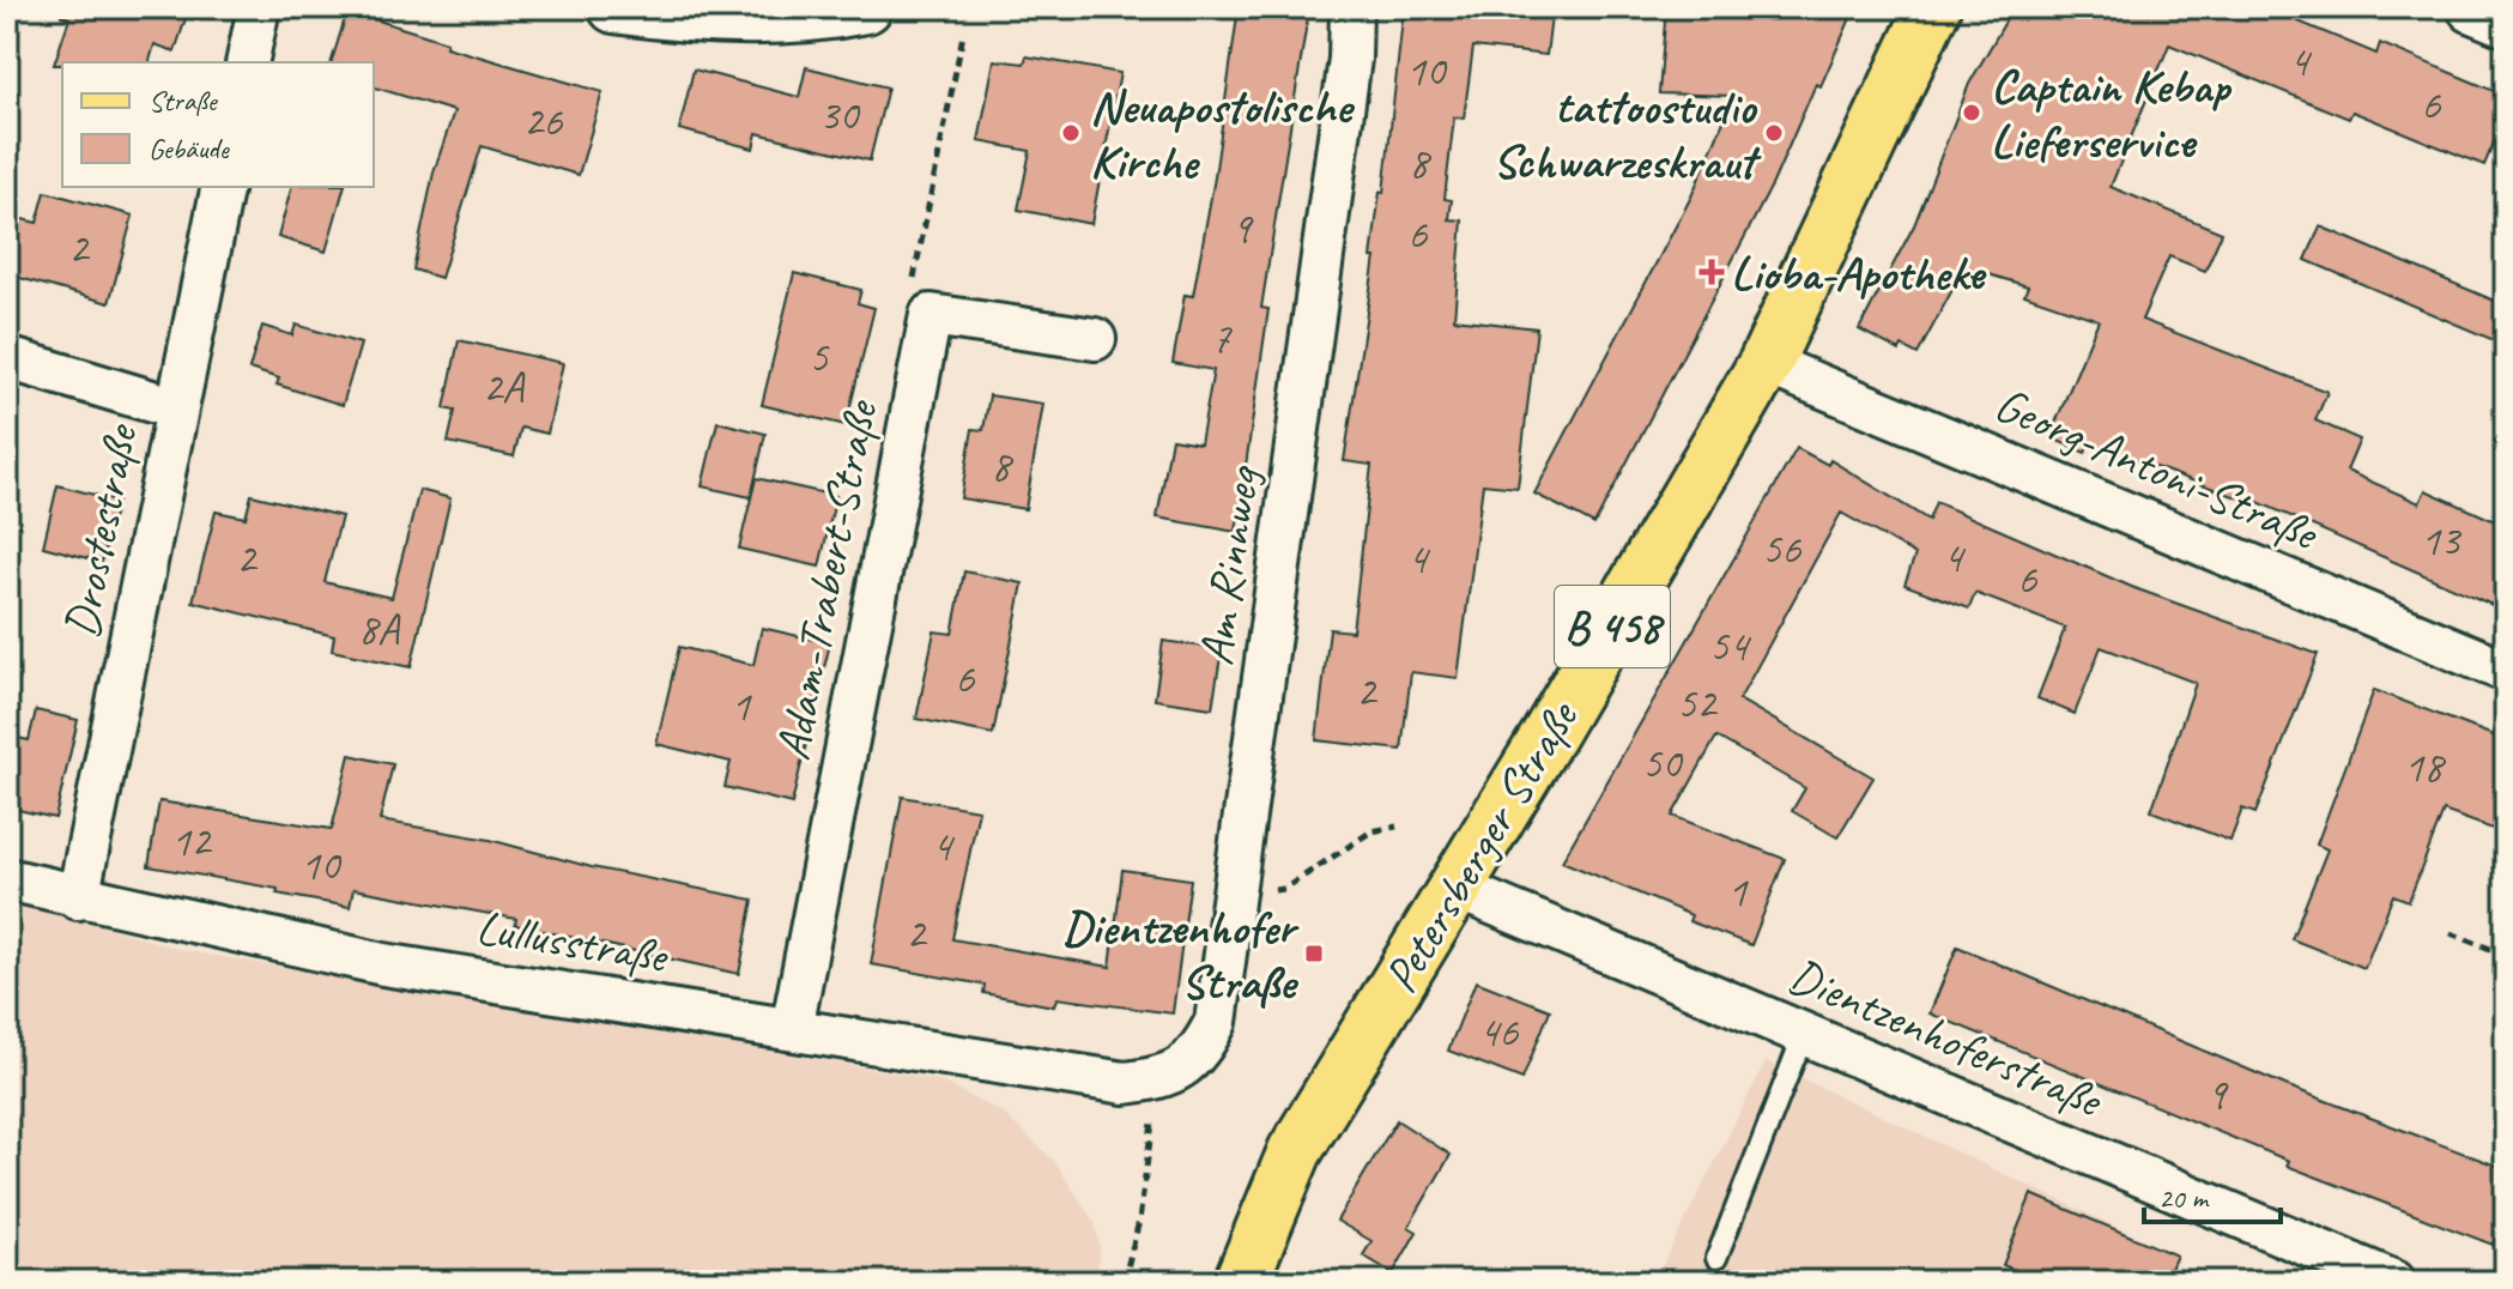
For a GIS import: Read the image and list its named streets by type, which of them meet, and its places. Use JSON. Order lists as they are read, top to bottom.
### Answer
{
  "streets": {
    "main road": ["B 458", "Petersberger Straße"],
    "street": [
      "Georg-Antoni-Straße",
      "Drostestraße",
      "Am Rinnweg",
      "Adam-Trabert-Straße",
      "Lullusstraße",
      "Dientzenhoferstraße"
    ]
  },
  "crossings": [
    ["Georg-Antoni-Straße", "Petersberger Straße"],
    ["Drostestraße", "Lullusstraße"],
    ["Am Rinnweg", "Lullusstraße"],
    ["Adam-Trabert-Straße", "Lullusstraße"],
    ["Petersberger Straße", "Dientzenhoferstraße"]
  ],
  "places": {
    "other": ["Captain Kebap Lieferservice", "Neuapostolische Kirche", "tattoostudio Schwarzeskraut"],
    "health": ["Lioba-Apotheke"],
    "transit": ["Dientzenhofer Straße"]
  },
  "house_numbers": [
    "4",
    "10",
    "6",
    "30",
    "26",
    "8",
    "9",
    "6",
    "2",
    "7",
    "5",
    "2A",
    "8",
    "13",
    "56",
    "4",
    "2",
    "4",
    "6",
    "8A",
    "54",
    "6",
    "2",
    "52",
    "1",
    "50",
    "18",
    "12",
    "4",
    "10",
    "1",
    "2",
    "46",
    "9"
  ],
  "legend": ["Straße", "Gebäude"],
  "scale_bar": "20 m"
}
